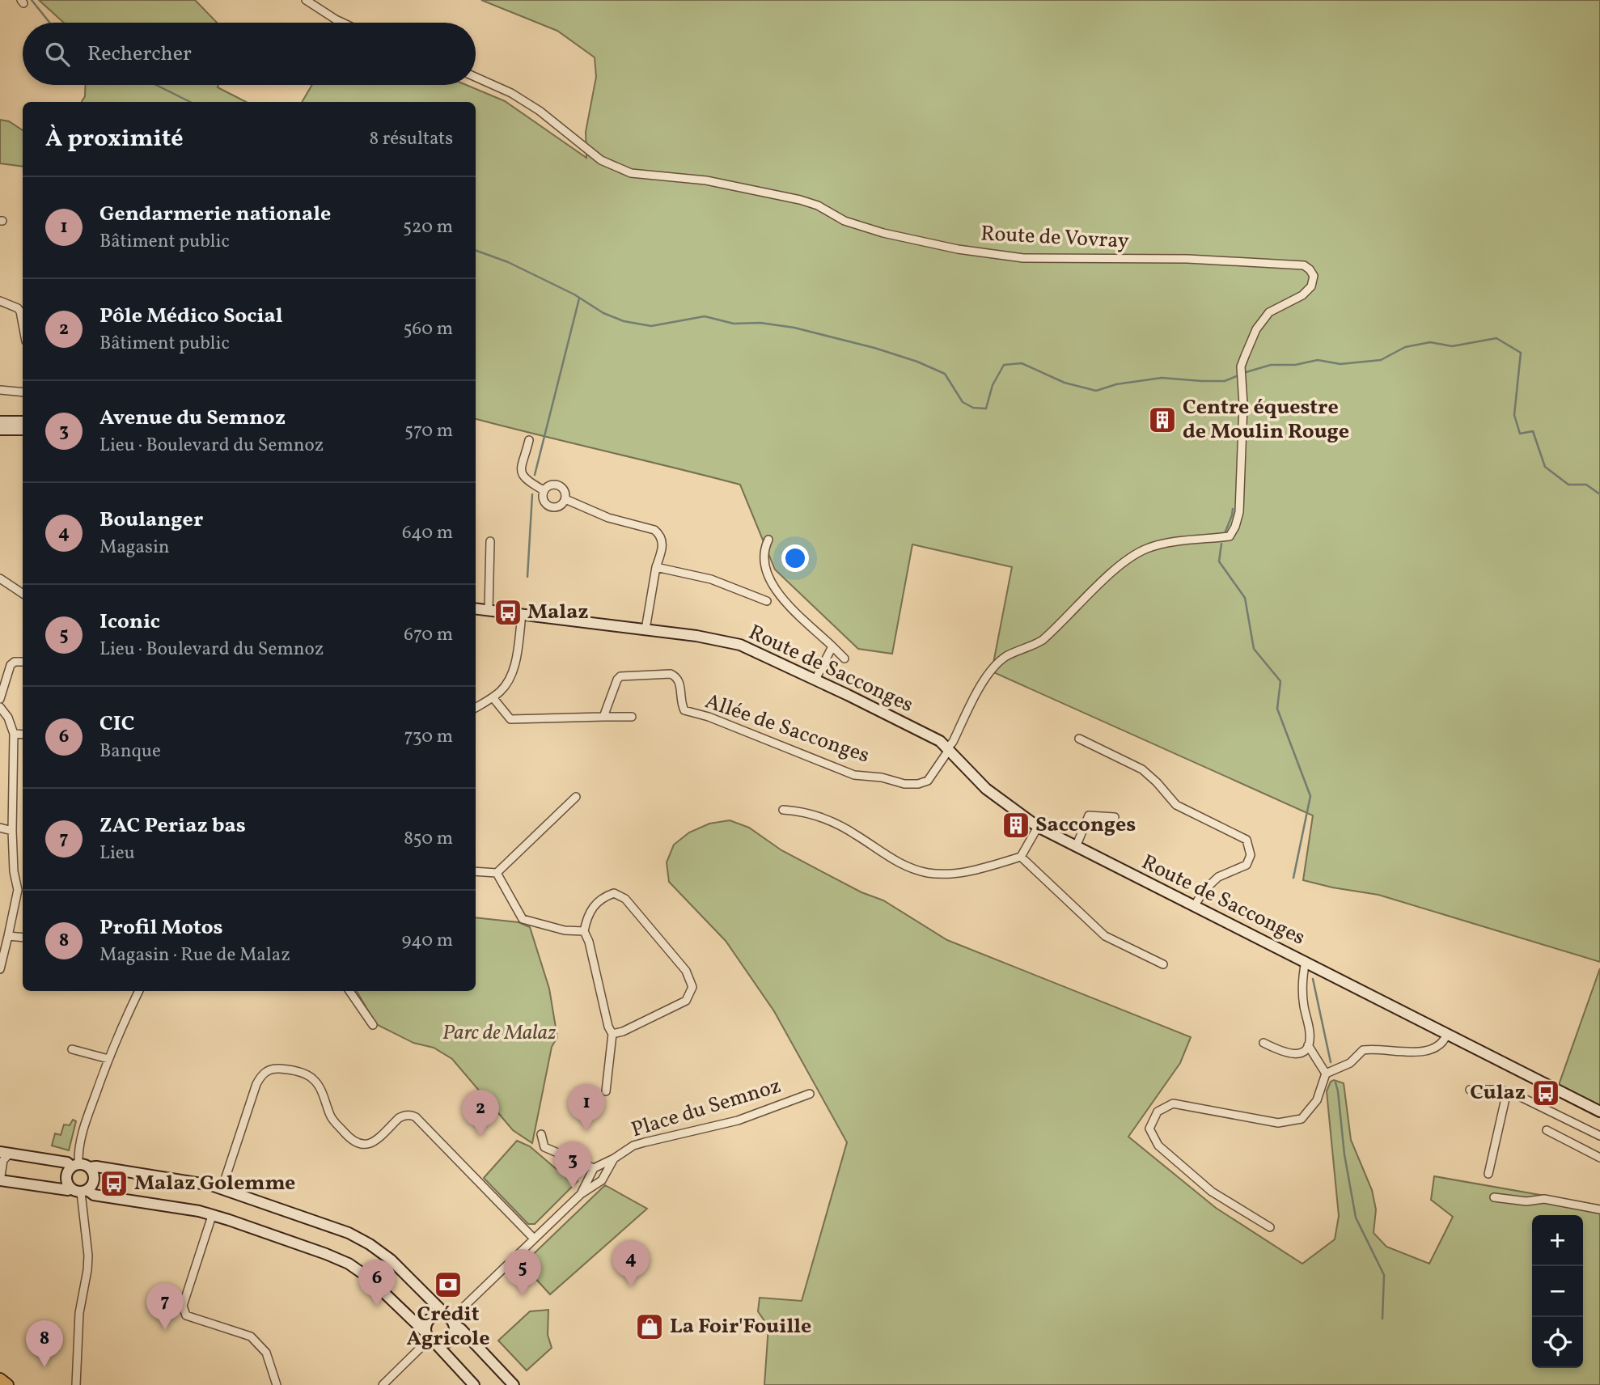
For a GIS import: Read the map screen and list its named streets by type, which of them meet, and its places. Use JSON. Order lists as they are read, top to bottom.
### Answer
{
  "streets": {
    "street": [
      "Route de Vovray",
      "Route de Sacconges",
      "Allée de Sacconges",
      "Place du Semnoz"
    ]
  },
  "crossings": [
    ["Route de Vovray", "Route de Sacconges"],
    ["Route de Vovray", "Allée de Sacconges"],
    ["Route de Sacconges", "Allée de Sacconges"]
  ],
  "parks": ["Parc de Malaz"],
  "places": {
    "building": ["Centre équestre de Moulin Rouge", "Sacconges"],
    "bus stop": ["Malaz", "Culaz", "Malaz Golemme"],
    "bank": ["Crédit Agricole"],
    "shop": ["La Foir'Fouille"]
  },
  "page": {
    "search": "Rechercher",
    "heading": ["À proximité", "8 résultats"],
    "list": [
      {
        "mark": "1",
        "name": "Gendarmerie nationale",
        "note": "Bâtiment public",
        "value": "520 m"
      },
      {
        "mark": "2",
        "name": "Pôle Médico Social",
        "note": "Bâtiment public",
        "value": "560 m"
      },
      {
        "mark": "3",
        "name": "Avenue du Semnoz",
        "note": "Lieu · Boulevard du Semnoz",
        "value": "570 m"
      },
      {
        "mark": "4",
        "name": "Boulanger",
        "note": "Magasin",
        "value": "640 m"
      },
      {
        "mark": "5",
        "name": "Iconic",
        "note": "Lieu · Boulevard du Semnoz",
        "value": "670 m"
      },
      {
        "mark": "6",
        "name": "CIC",
        "note": "Banque",
        "value": "730 m"
      },
      {
        "mark": "7",
        "name": "ZAC Periaz bas",
        "note": "Lieu",
        "value": "850 m"
      },
      {
        "mark": "8",
        "name": "Profil Motos",
        "note": "Magasin · Rue de Malaz",
        "value": "940 m"
      }
    ],
    "pins": [
      "1",
      "2",
      "3",
      "4",
      "5",
      "6",
      "7",
      "8"
    ],
    "map_buttons": ["+", "−"]
  }
}
